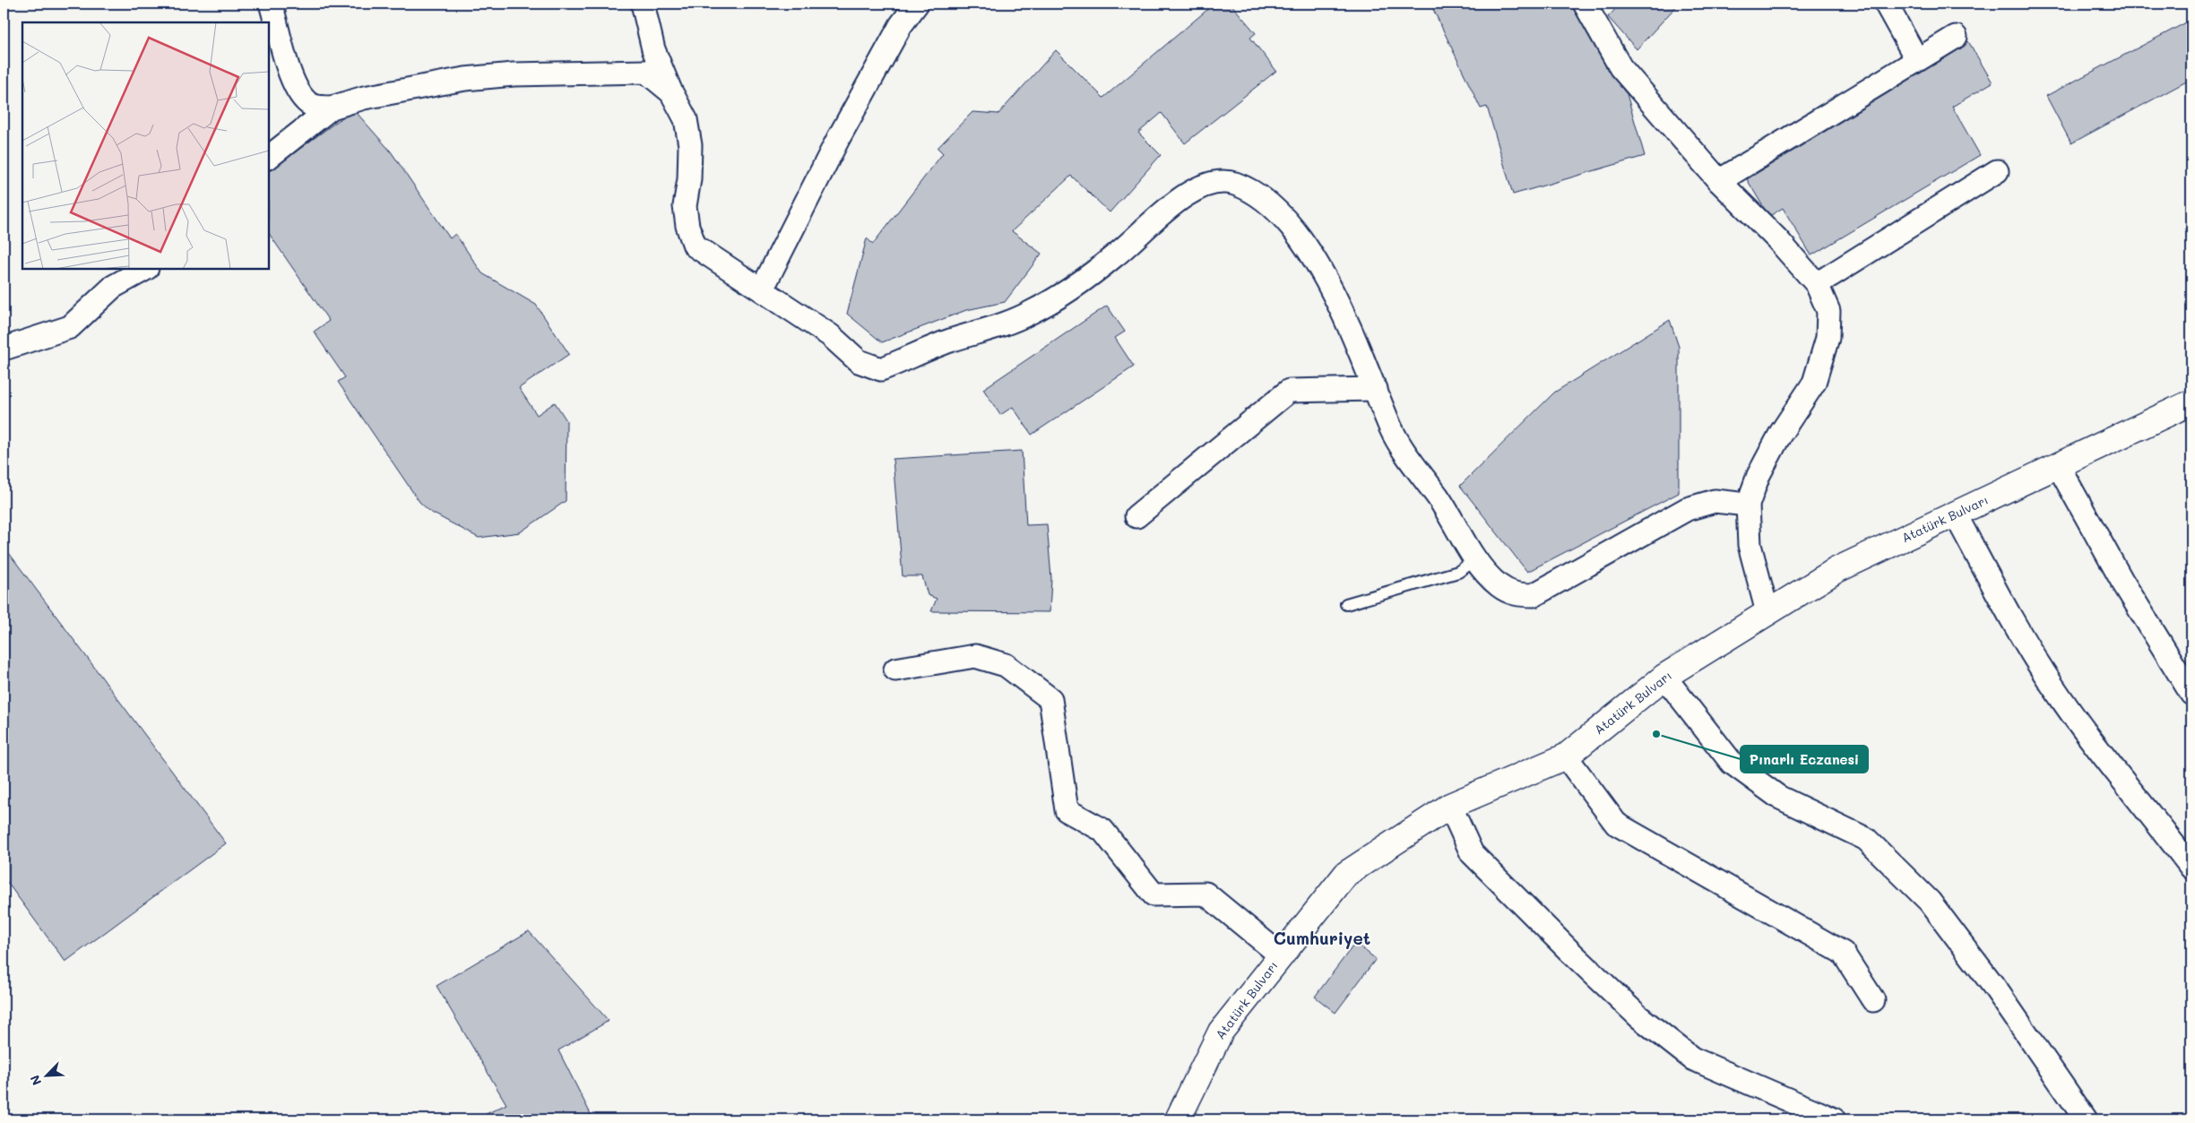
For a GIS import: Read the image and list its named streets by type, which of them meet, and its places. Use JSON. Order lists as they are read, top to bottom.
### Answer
{
  "streets": {
    "street": ["Atatürk Bulvarı"]
  },
  "districts": ["Cumhuriyet"],
  "places": ["Pınarlı Eczanesi"],
  "north": "bottom left"
}
